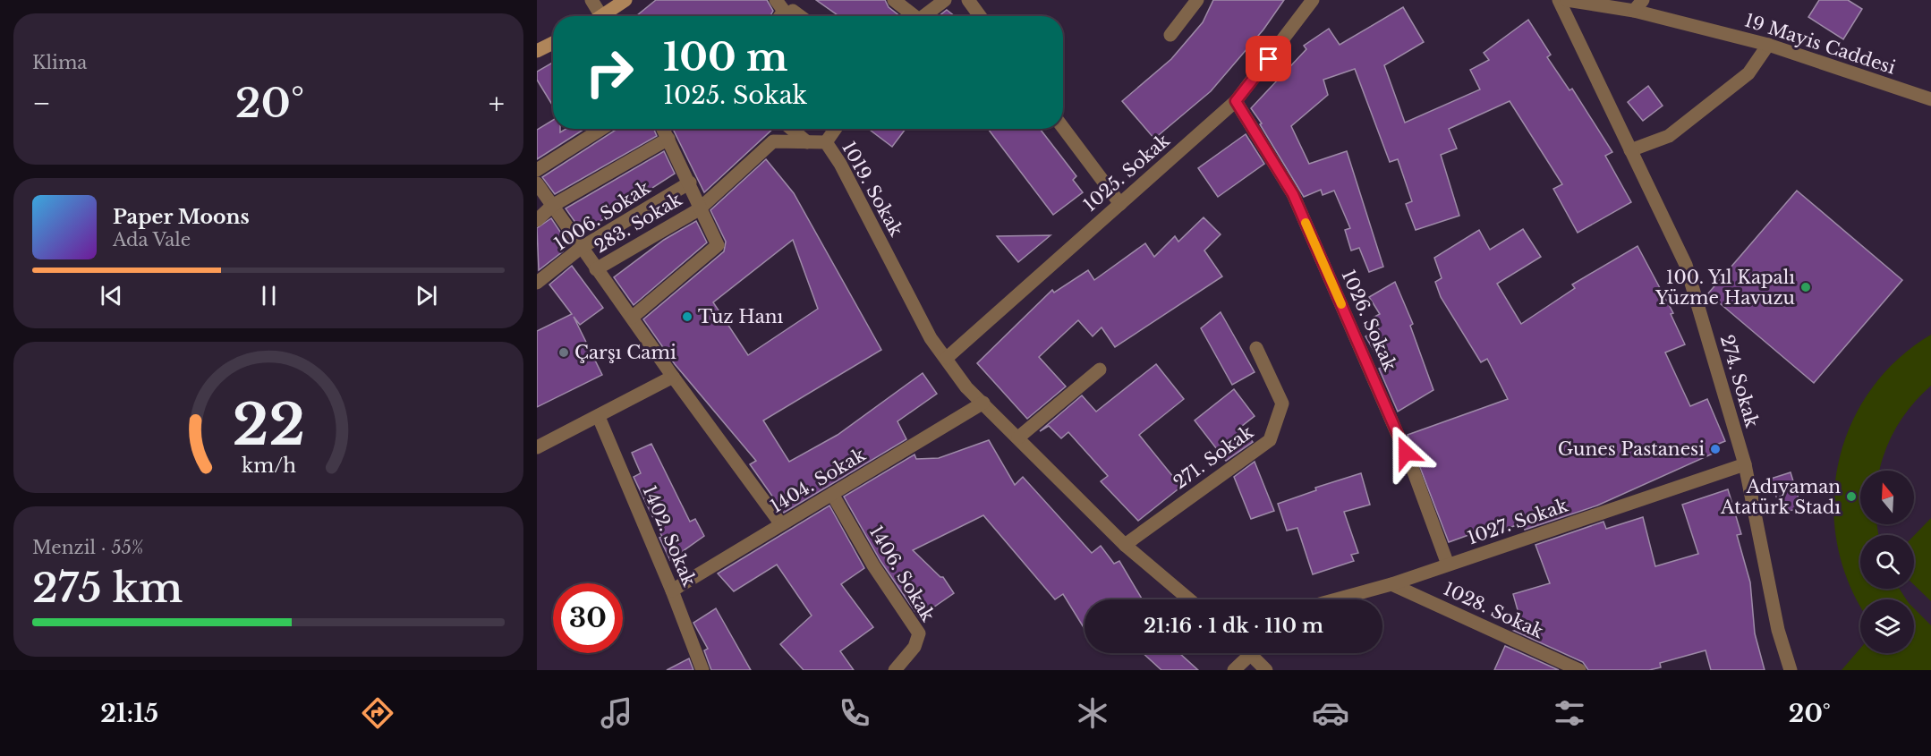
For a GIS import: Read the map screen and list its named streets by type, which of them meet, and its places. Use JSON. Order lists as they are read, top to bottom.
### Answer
{
  "streets": {
    "street": [
      "19 Mayis Caddesi",
      "1025. Sokak",
      "1019. Sokak",
      "1006. Sokak",
      "283. Sokak",
      "1026. Sokak",
      "274. Sokak",
      "271. Sokak",
      "1404. Sokak",
      "1027. Sokak",
      "1402. Sokak",
      "1406. Sokak",
      "1028. Sokak"
    ]
  },
  "crossings": [
    ["1025. Sokak", "1019. Sokak"],
    ["1025. Sokak", "1026. Sokak"],
    ["1019. Sokak", "283. Sokak"],
    ["1019. Sokak", "271. Sokak"],
    ["1019. Sokak", "1404. Sokak"],
    ["1026. Sokak", "1027. Sokak"],
    ["274. Sokak", "1027. Sokak"],
    ["1404. Sokak", "1402. Sokak"],
    ["1404. Sokak", "1406. Sokak"],
    ["1027. Sokak", "1028. Sokak"]
  ],
  "places": [
    "100. Yıl Kapalı Yüzme Havuzu",
    "Tuz Hanı",
    "Çarşı Cami",
    "Gunes Pastanesi",
    "Adıyaman Atatürk Stadı"
  ],
  "north": "top",
  "page": {
    "tile": [
      "Klima",
      ["Menzil · 55%", "275 km"]
    ],
    "turn": ["100 m", "1025. Sokak"],
    "heat": ["−", "20°", "+"],
    "song": ["Paper Moons", "Ada Vale"],
    "limit": "30",
    "trip": "21:16 · 1 dk · 110 m",
    "tabs": ["21:15", "20°"],
    "gauge": ["22", "km/h"]
  }
}
